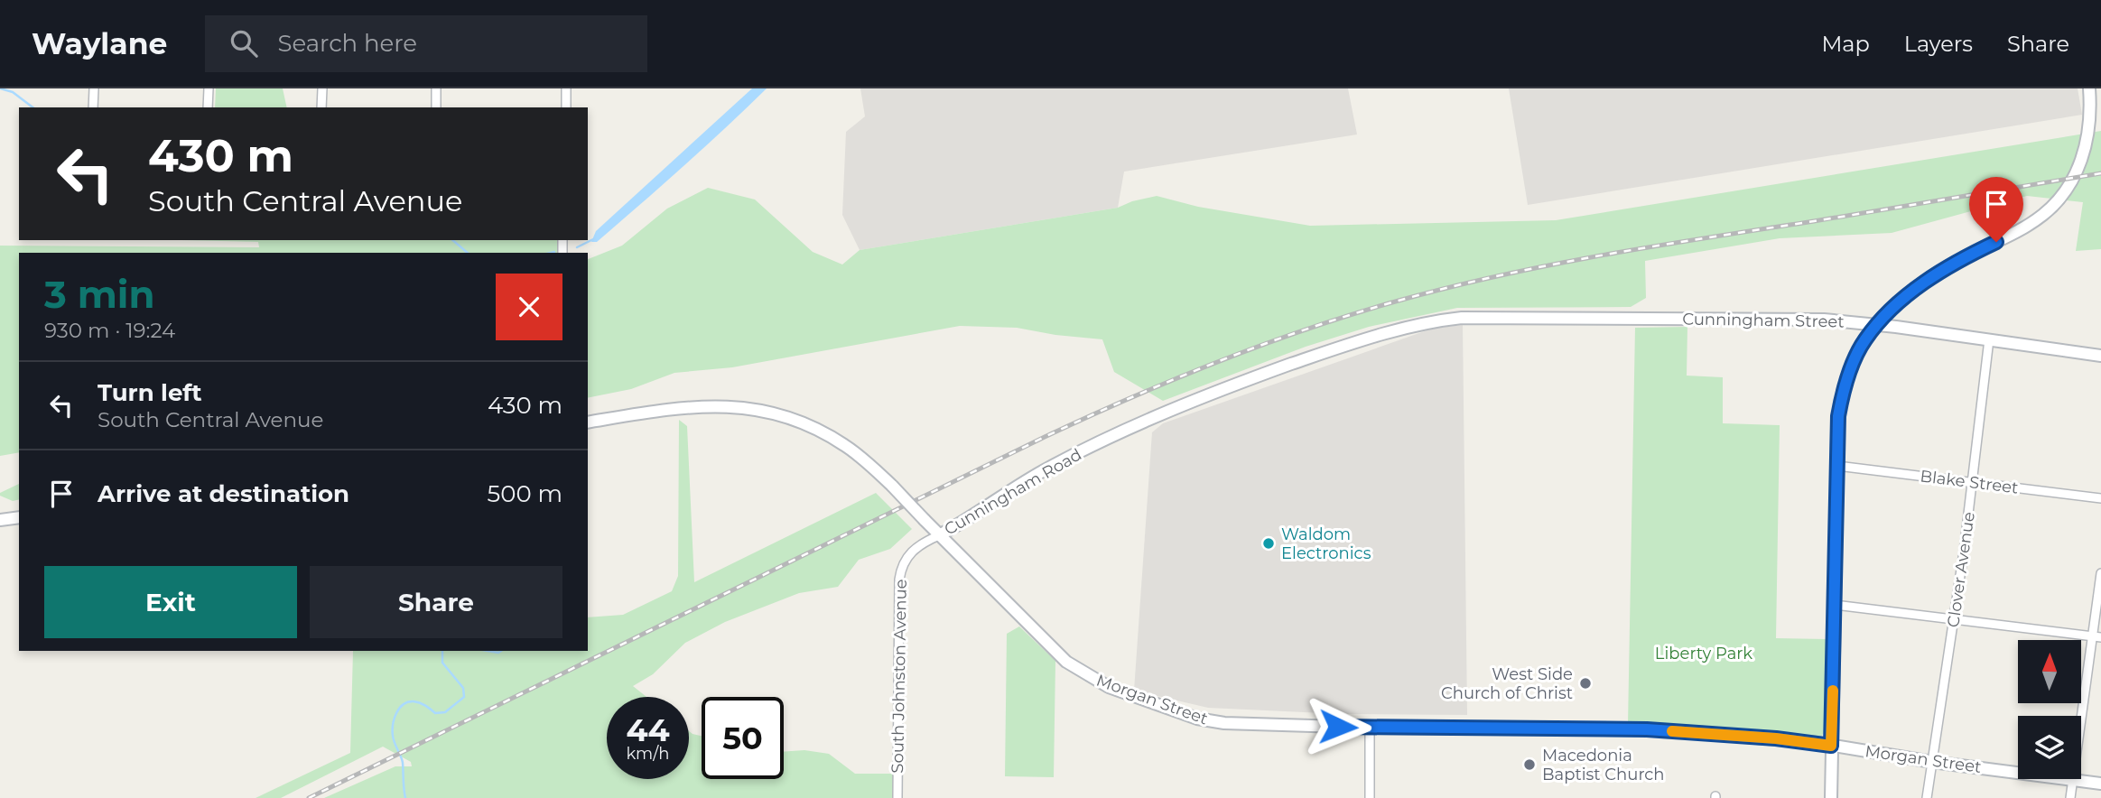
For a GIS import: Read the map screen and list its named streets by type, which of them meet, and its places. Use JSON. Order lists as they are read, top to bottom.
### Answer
{
  "streets": {
    "main road": ["Cunningham Street", "Cunningham Road", "Morgan Street"],
    "street": ["Blake Street", "Clover Avenue", "South Johnston Avenue"]
  },
  "crossings": [
    ["Cunningham Street", "Cunningham Road"],
    ["Cunningham Street", "Clover Avenue"],
    ["Blake Street", "Clover Avenue"],
    ["Cunningham Road", "South Johnston Avenue"],
    ["Cunningham Road", "Morgan Street"],
    ["Clover Avenue", "Morgan Street"],
    ["South Johnston Avenue", "Morgan Street"]
  ],
  "parks": ["Liberty Park"],
  "places": ["Waldom Electronics", "West Side Church of Christ", "Macedonia Baptist Church"],
  "north": "top",
  "page": {
    "header": "Waylane",
    "search": "Search here",
    "nav": ["Map", "Layers", "Share"],
    "turn": ["430 m", "South Central Avenue"],
    "heading": ["3 min", "930 m · 19:24"],
    "list": [
      {
        "name": "Turn left",
        "note": "South Central Avenue",
        "value": "430 m"
      },
      {
        "name": "Arrive at destination",
        "value": "500 m"
      }
    ],
    "buttons": ["Exit", "Share"],
    "speed": "44 km/h",
    "limit": "50"
  }
}
